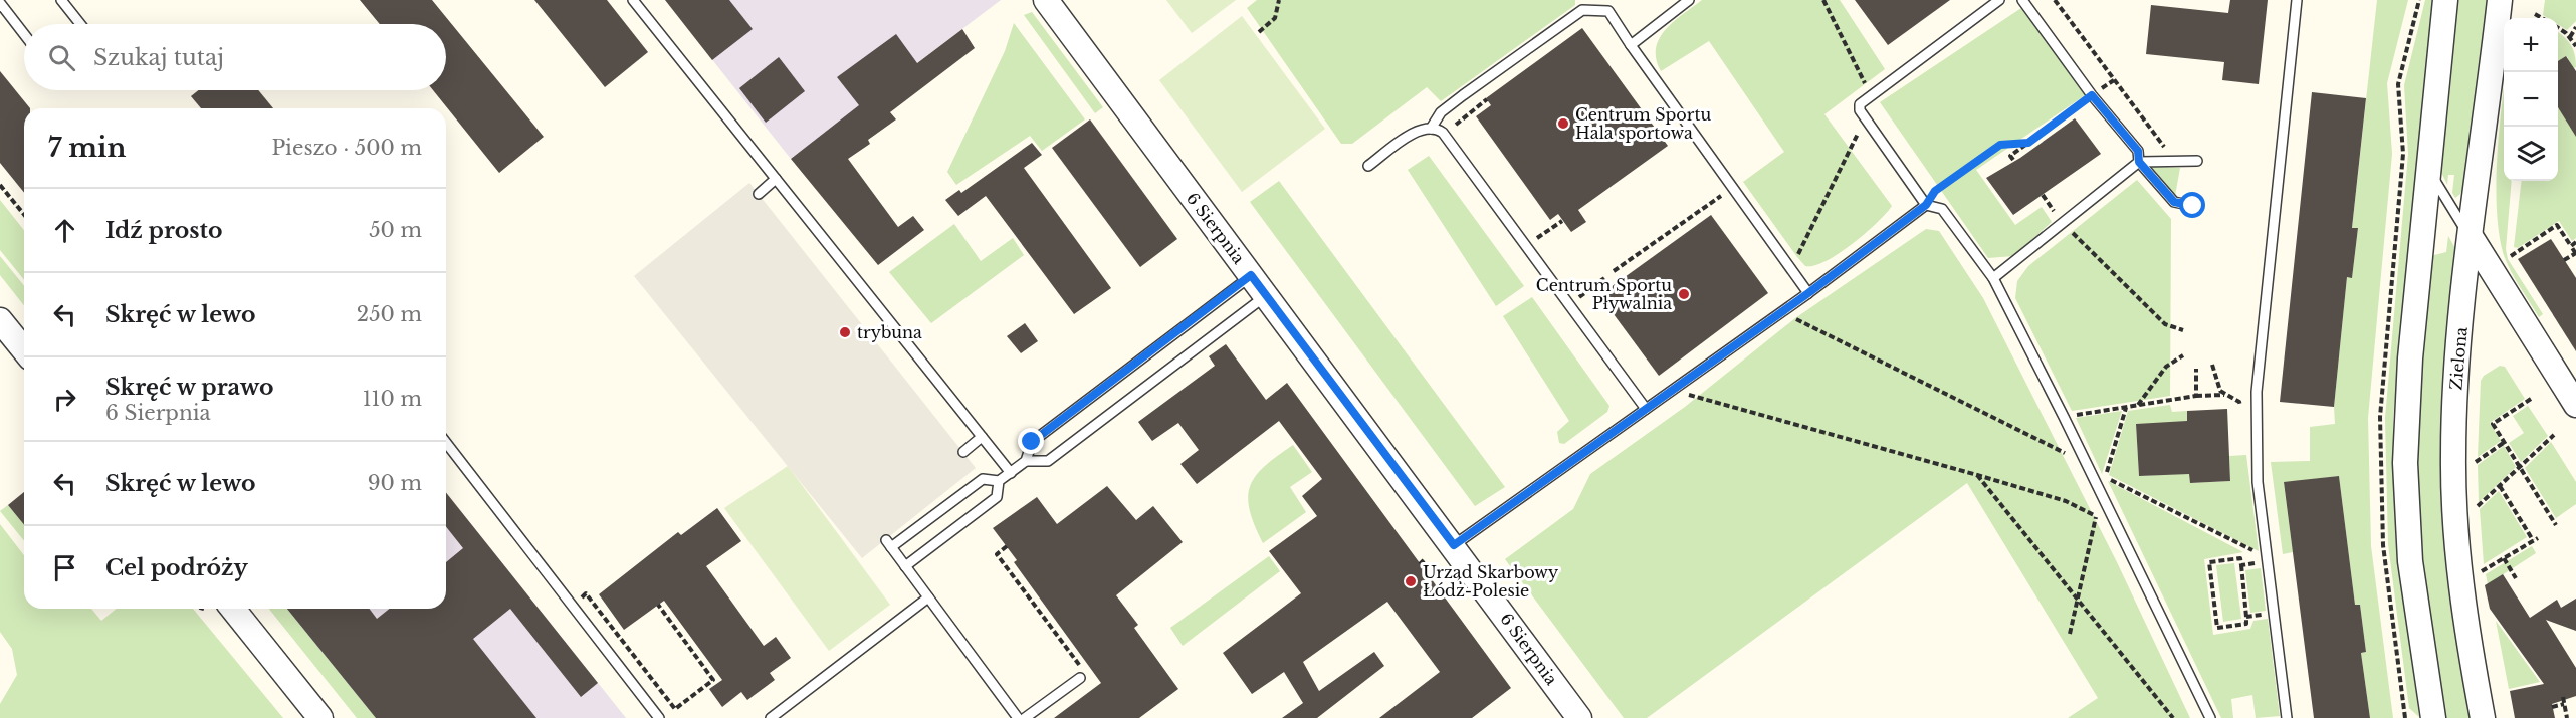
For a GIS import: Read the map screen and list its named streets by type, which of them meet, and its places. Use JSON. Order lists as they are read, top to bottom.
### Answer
{
  "streets": {
    "street": ["6 Sierpnia", "Zielona"]
  },
  "places": [
    "Centrum Sportu Hala sportowa",
    "Centrum Sportu Pływalnia",
    "trybuna",
    "Urząd Skarbowy Łódż-Polesie"
  ],
  "page": {
    "map_buttons": ["+", "−"],
    "search": "Szukaj tutaj",
    "heading": ["7 min", "Pieszo · 500 m"],
    "list": [
      ["Idź prosto", "50 m"],
      ["Skręć w lewo", "250 m"],
      ["Skręć w prawo", "6 Sierpnia", "110 m"],
      ["Skręć w lewo", "90 m"],
      "Cel podróży"
    ]
  }
}
